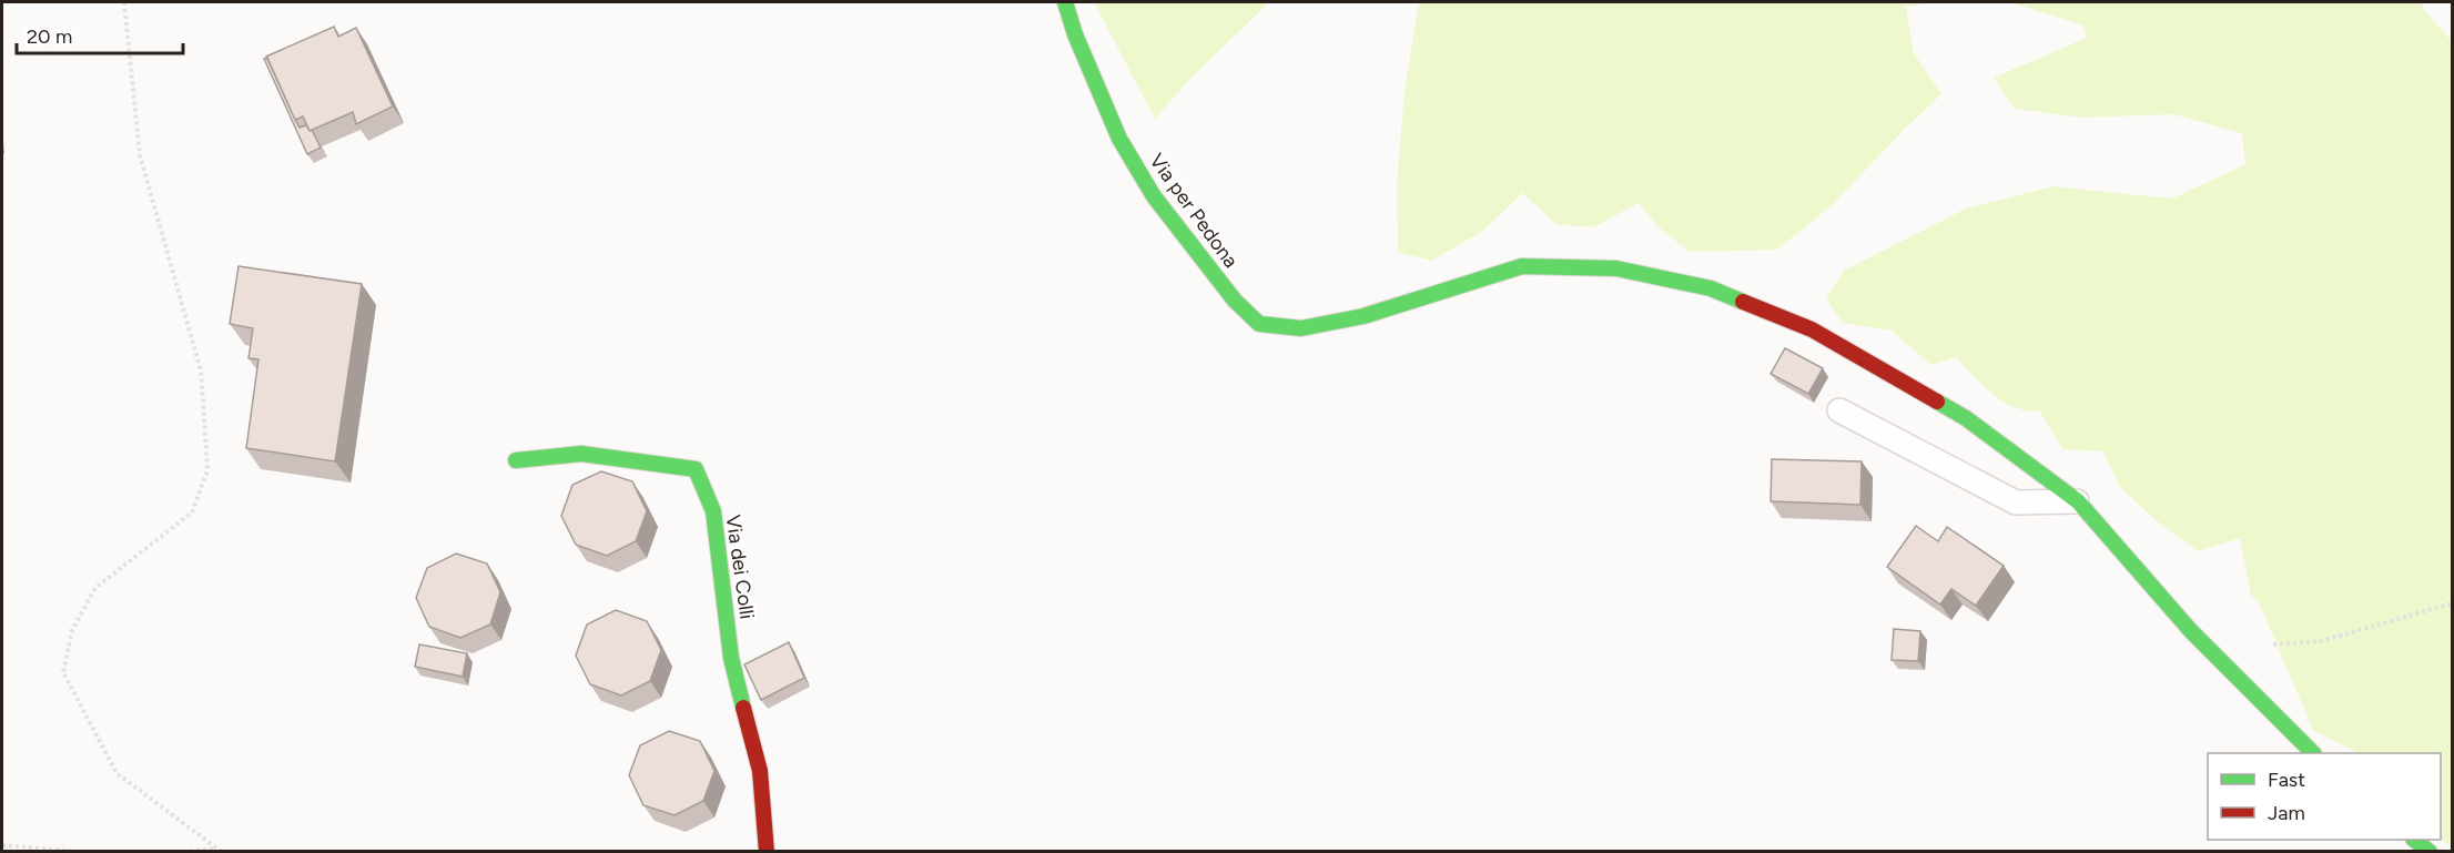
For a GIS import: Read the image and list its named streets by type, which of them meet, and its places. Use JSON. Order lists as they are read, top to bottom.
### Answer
{
  "streets": {
    "street": ["Via per Pedona", "Via dei Colli"]
  },
  "legend": ["Fast", "Jam"],
  "scale_bar": "20 m"
}
